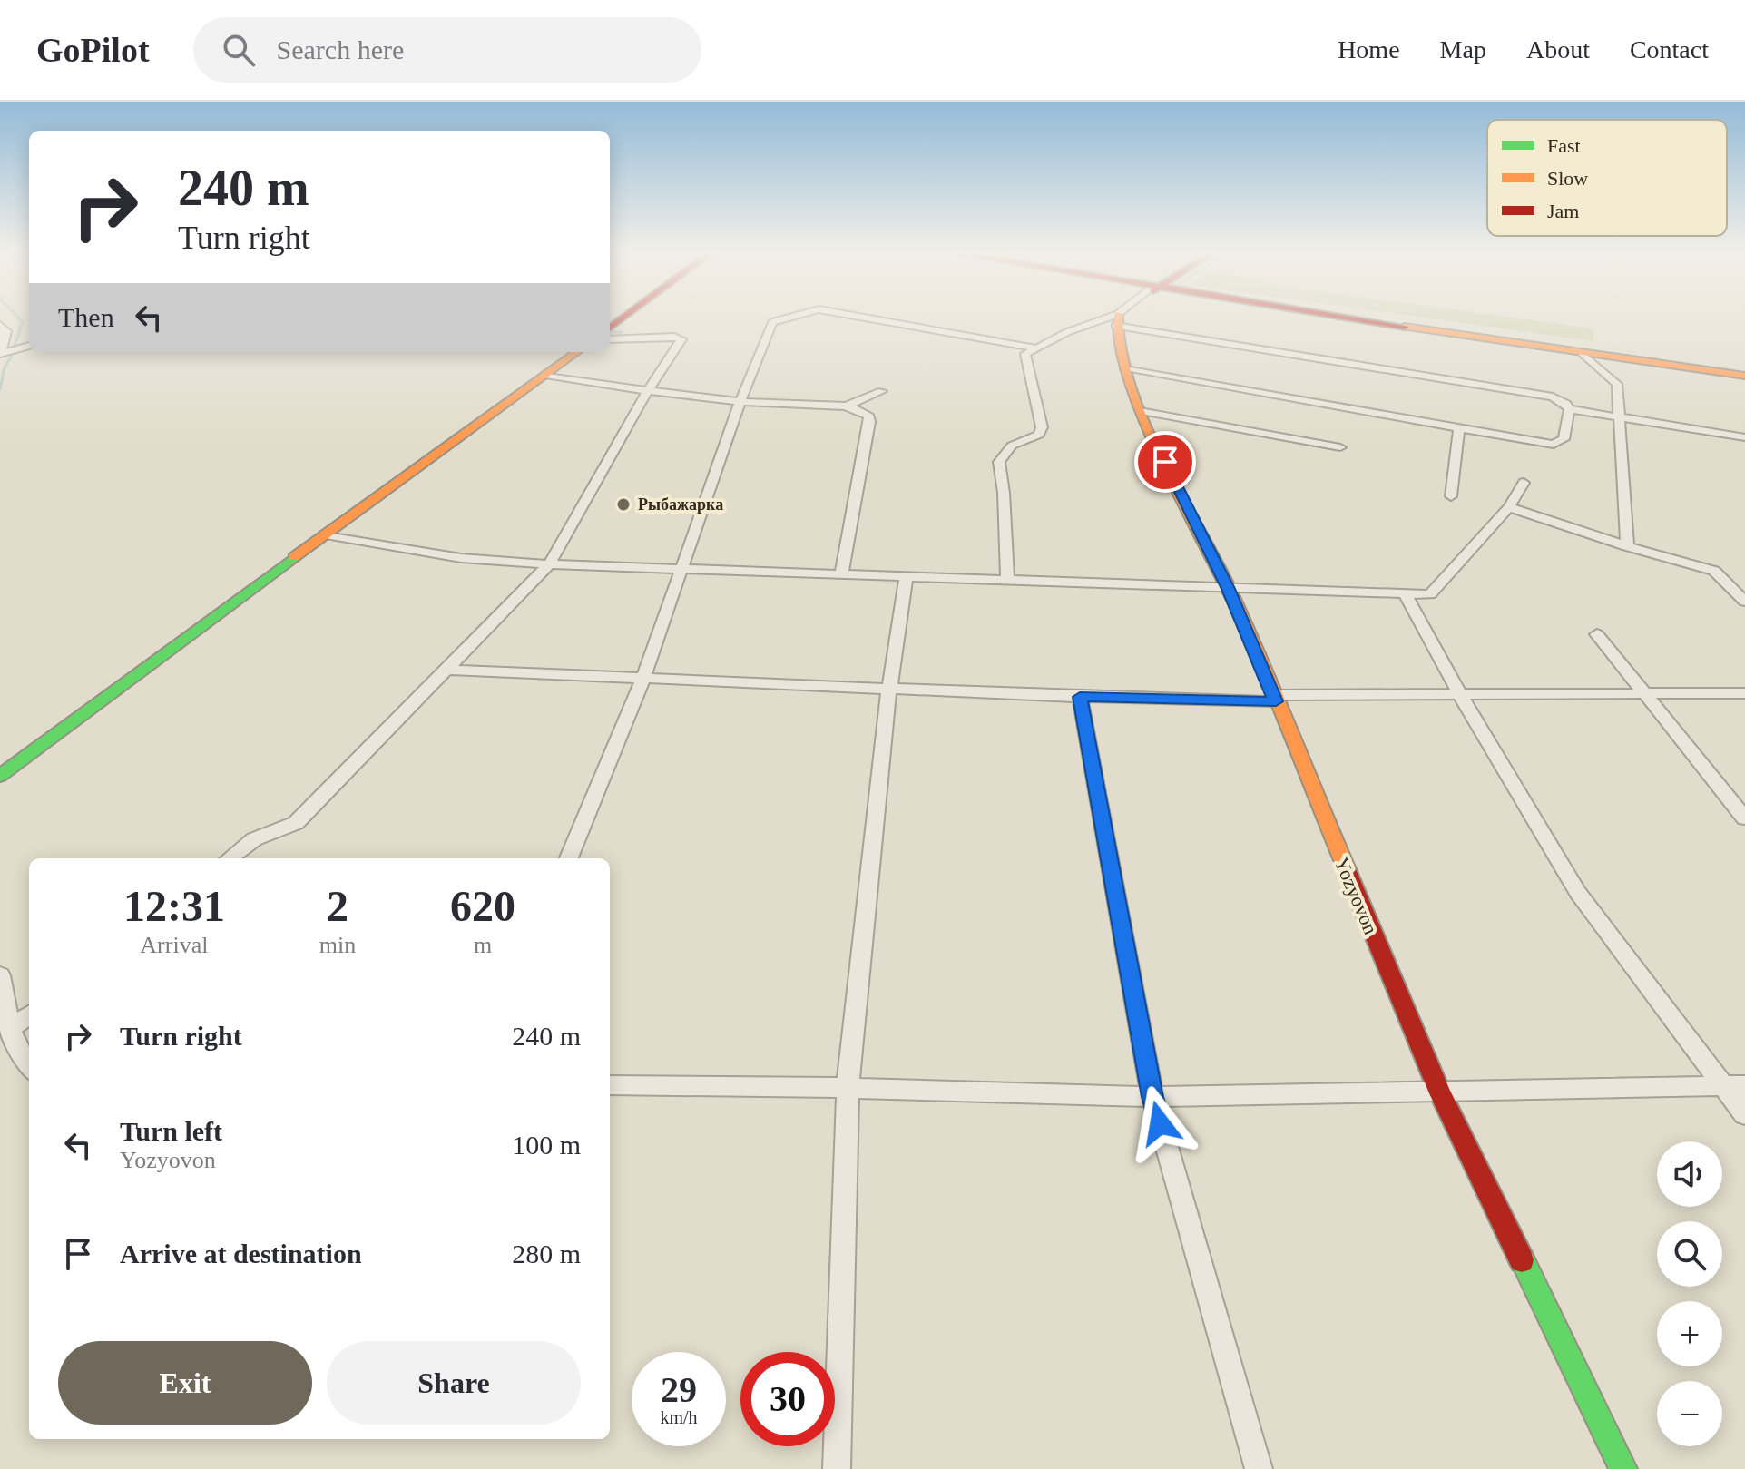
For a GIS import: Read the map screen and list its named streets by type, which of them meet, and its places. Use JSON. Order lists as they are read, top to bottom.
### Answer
{
  "streets": {
    "main road": ["Yozyovon"]
  },
  "places": ["Рыбажарка"],
  "legend": ["Fast", "Slow", "Jam"],
  "page": {
    "header": "GoPilot",
    "search": "Search here",
    "nav": [
      "Home",
      "Map",
      "About",
      "Contact"
    ],
    "turn": ["240 m", "Turn right"],
    "then": "Then",
    "eta": [
      "12:31",
      "Arrival",
      "2",
      "min",
      "620",
      "m"
    ],
    "list": [
      {
        "name": "Turn right",
        "value": "240 m"
      },
      {
        "name": "Turn left",
        "note": "Yozyovon",
        "value": "100 m"
      },
      {
        "name": "Arrive at destination",
        "value": "280 m"
      }
    ],
    "map_buttons": ["+", "−"],
    "buttons": ["Exit", "Share"],
    "speed": "29 km/h",
    "limit": "30"
  }
}
